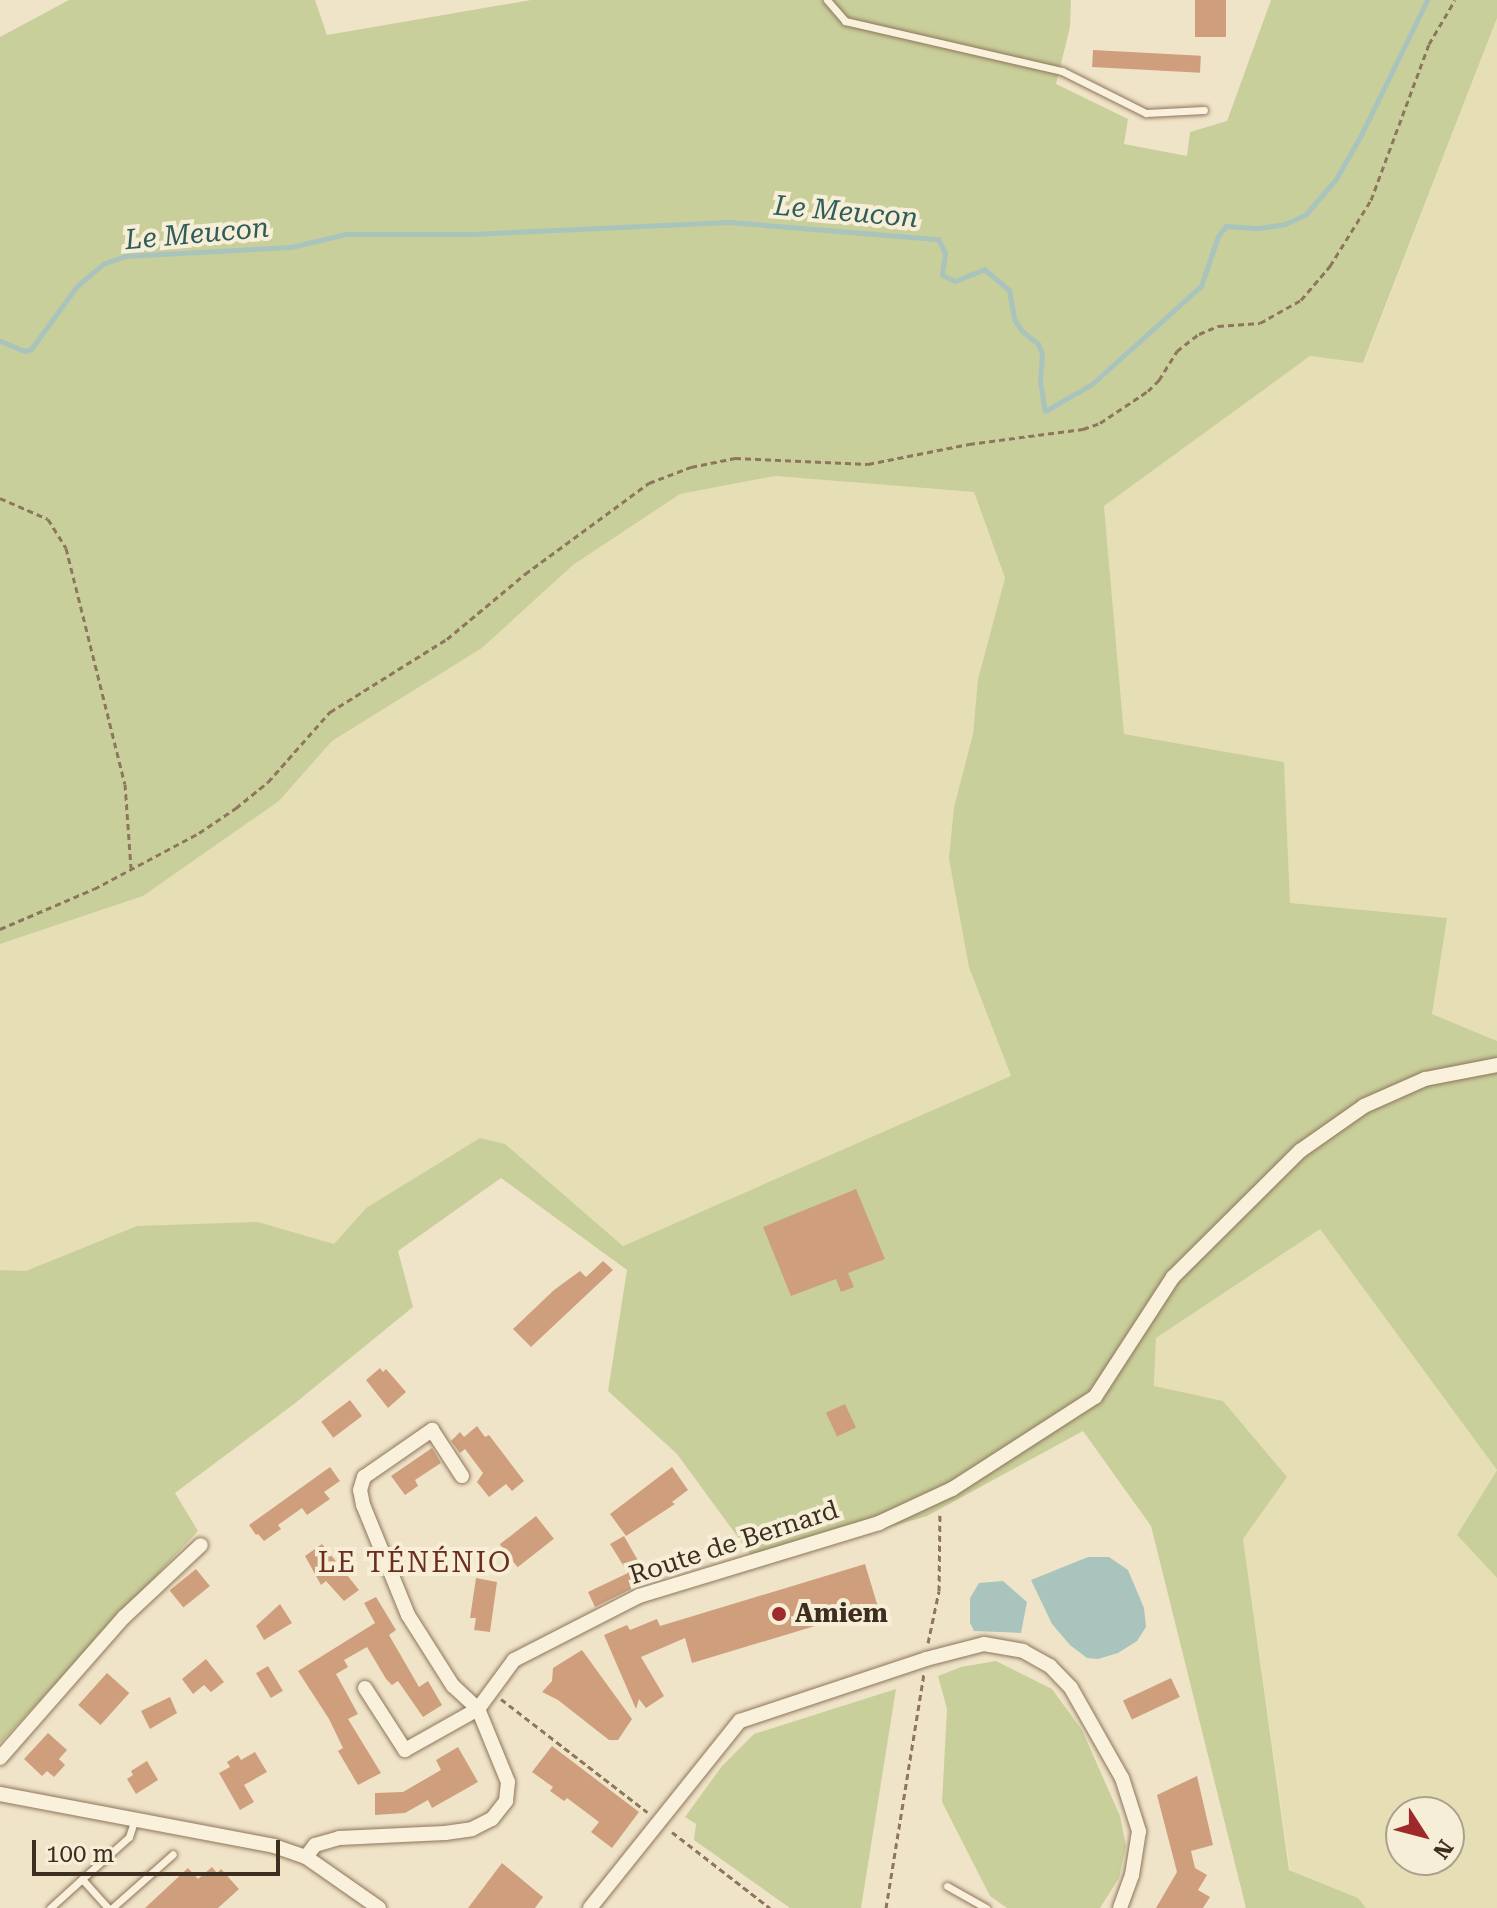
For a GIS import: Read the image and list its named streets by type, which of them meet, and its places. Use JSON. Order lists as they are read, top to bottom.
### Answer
{
  "streets": {
    "street": ["Route de Bernard"]
  },
  "districts": ["LE TÉNÉNIO"],
  "water": ["Le Meucon"],
  "places": ["Amiem"],
  "scale_bar": "100 m",
  "north": "bottom right"
}
